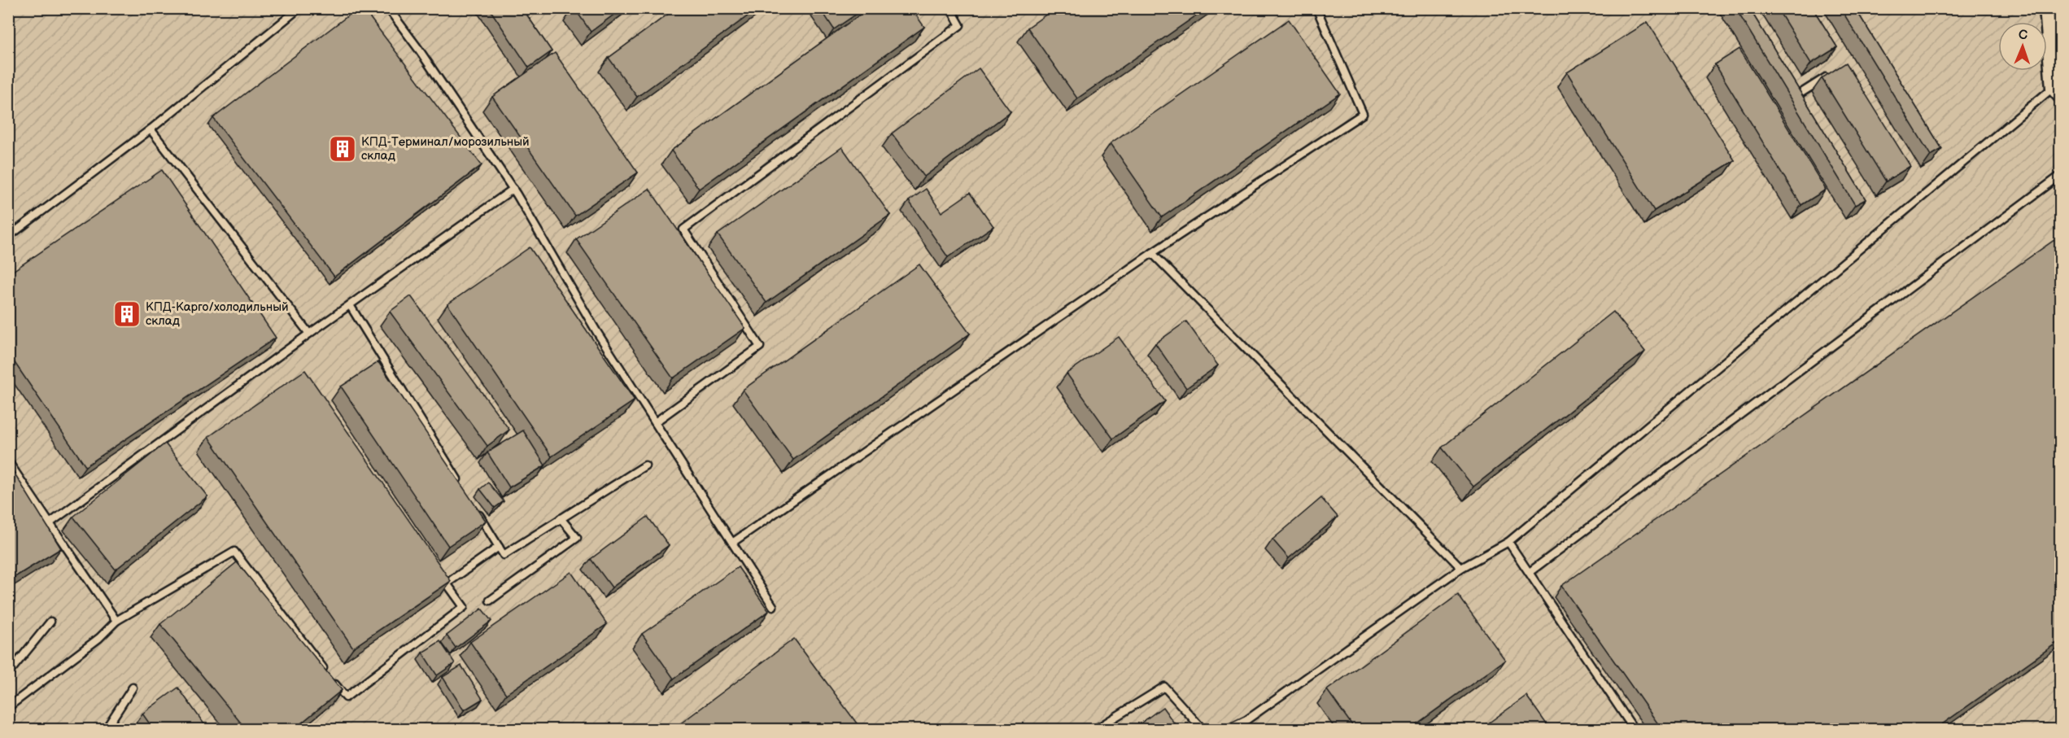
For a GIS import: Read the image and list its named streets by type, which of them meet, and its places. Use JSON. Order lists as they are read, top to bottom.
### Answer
{
  "places": {
    "building": ["КПД-Терминал/морозильный склад", "КПД-Карго/холодильный склад"]
  },
  "north": "top"
}
